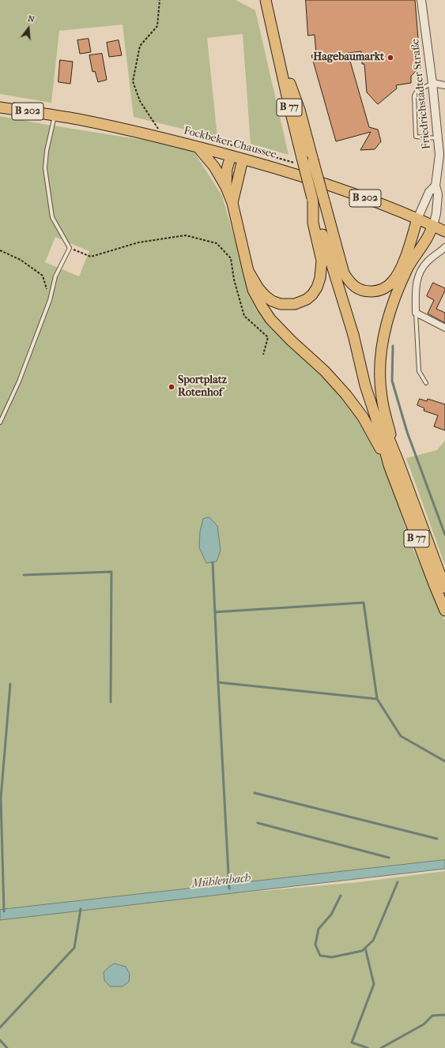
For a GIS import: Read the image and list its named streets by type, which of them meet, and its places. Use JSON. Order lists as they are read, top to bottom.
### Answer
{
  "streets": {
    "main road": ["B 77", "B 202", "Fockbeker Chaussee"],
    "street": ["Friedrichstädter Straße"]
  },
  "crossings": [
    ["Friedrichstädter Straße", "Fockbeker Chaussee"]
  ],
  "water": ["Mühlenbach"],
  "places": ["Hagebaumarkt", "Sportplatz Rotenhof"],
  "north": "top"
}
